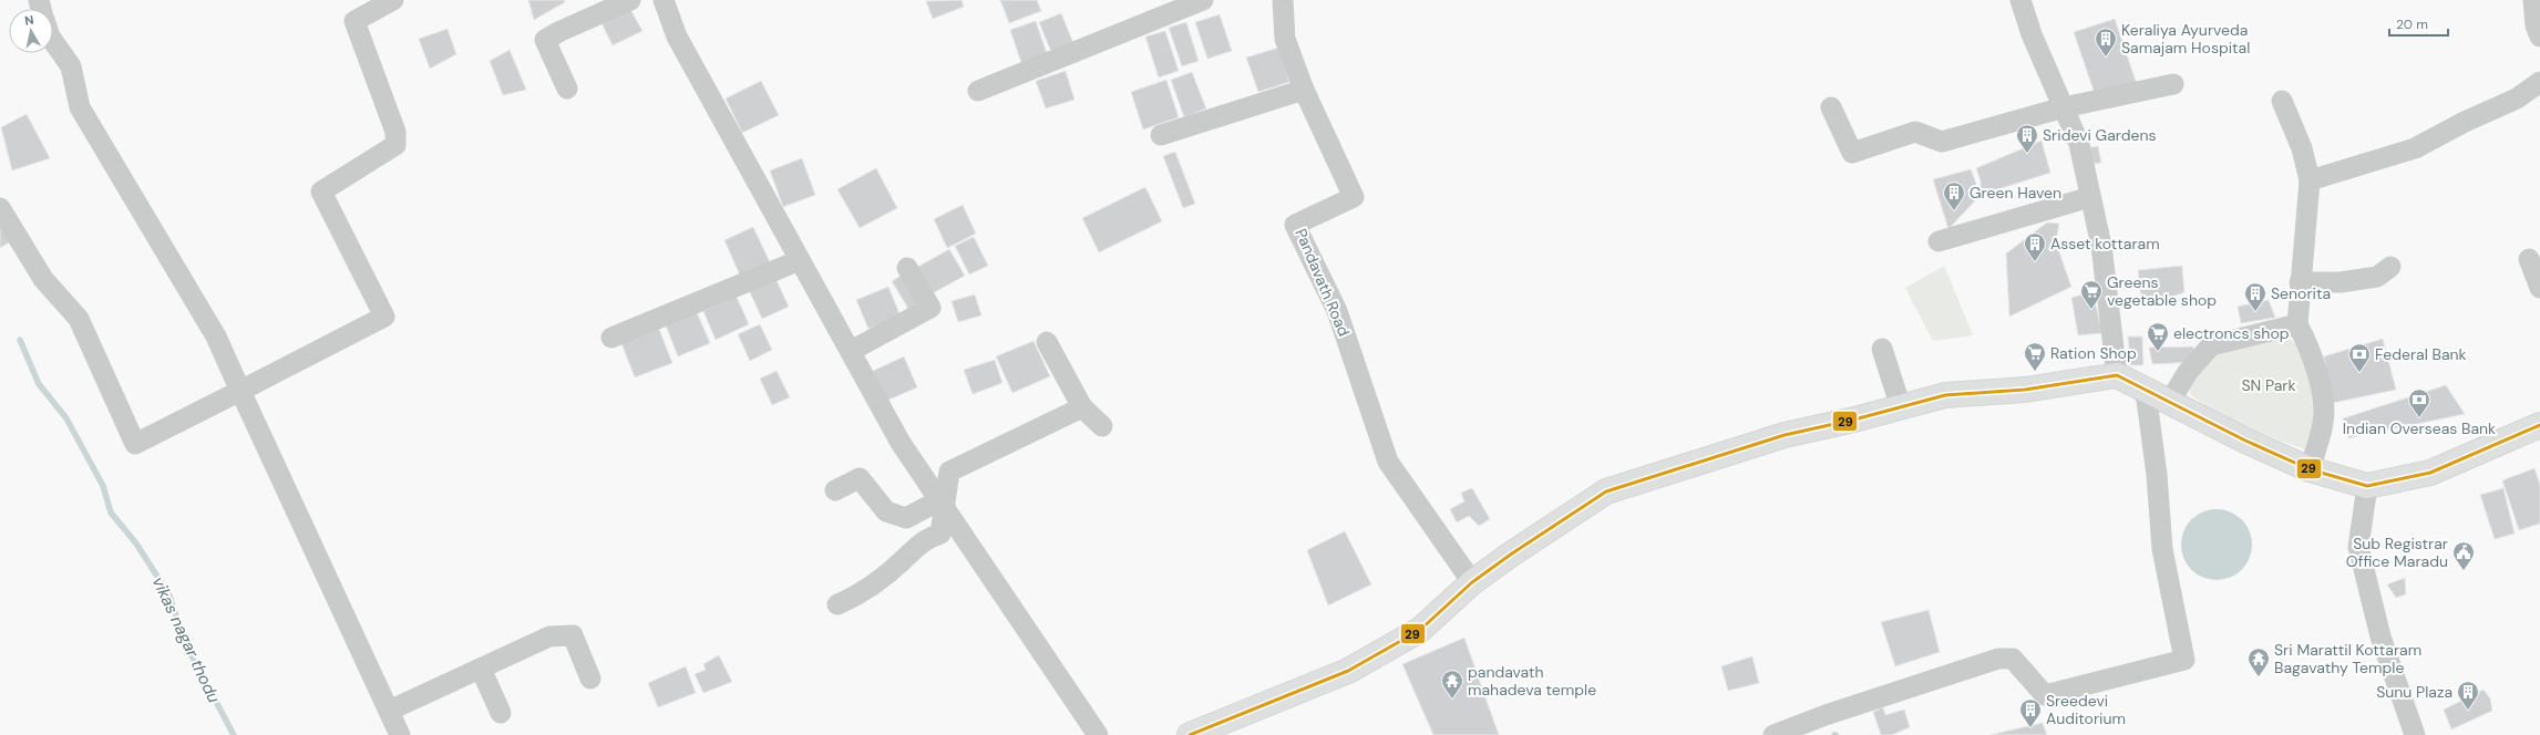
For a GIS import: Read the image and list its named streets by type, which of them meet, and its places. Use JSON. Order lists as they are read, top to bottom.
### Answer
{
  "streets": {
    "street": ["Pandavath Road"]
  },
  "water": ["vikas nagar thodu"],
  "parks": ["SN Park"],
  "places": {
    "building": [
      "Keraliya Ayurveda Samajam Hospital",
      "Sridevi Gardens",
      "Green Haven",
      "Asset kottaram",
      "Senorita",
      "Sunu Plaza",
      "Sreedevi Auditorium"
    ],
    "supermarket": ["Greens vegetable shop", "electroncs shop", "Ration Shop"],
    "bank": ["Federal Bank", "Indian Overseas Bank"],
    "public building": ["Sub Registrar Office Maradu"],
    "temple": ["Sri Marattil Kottaram Bagavathy Temple", "pandavath mahadeva temple"]
  },
  "lines": ["transit line 29"],
  "scale_bar": "20 m",
  "north": "top"
}
